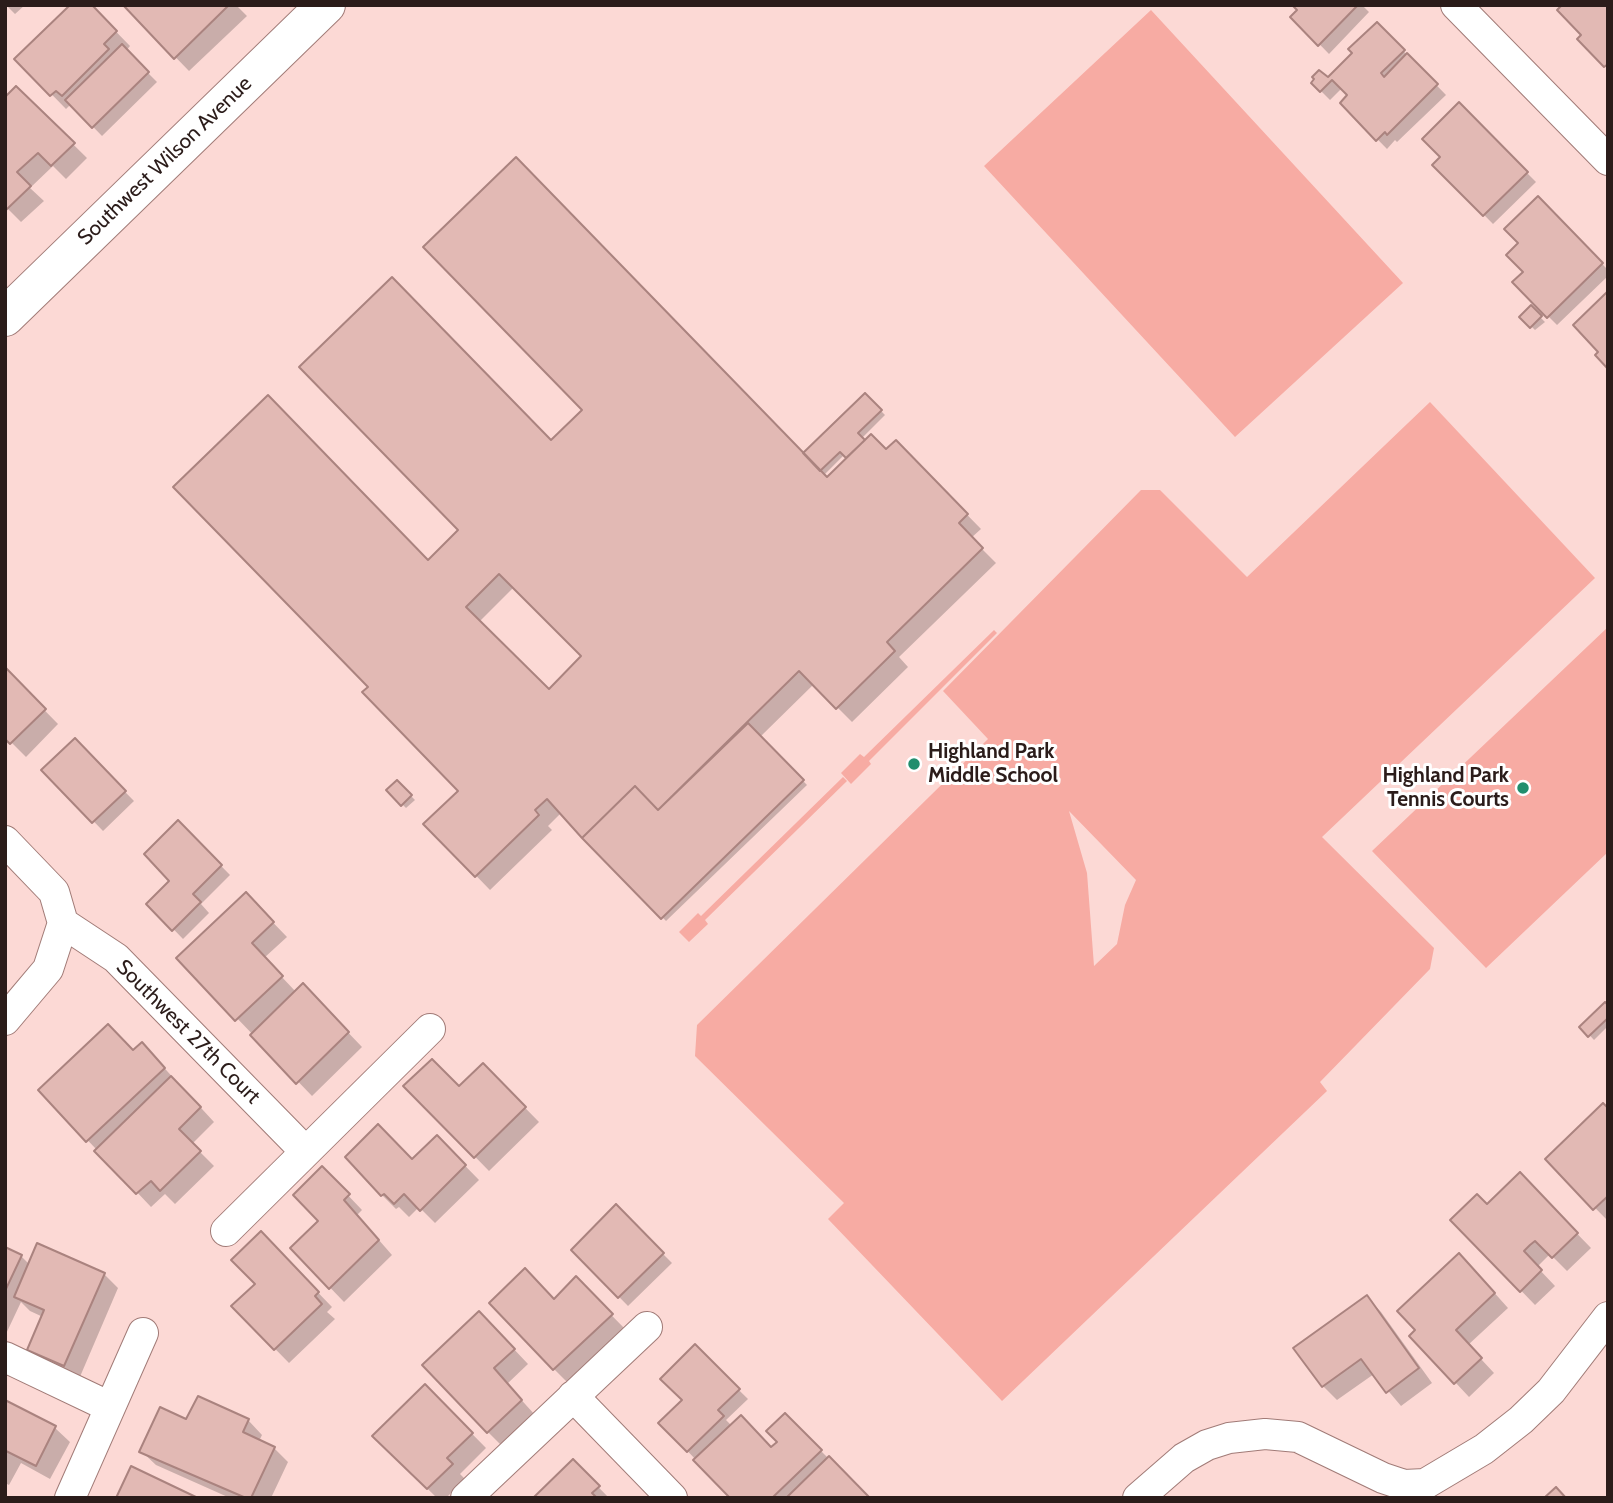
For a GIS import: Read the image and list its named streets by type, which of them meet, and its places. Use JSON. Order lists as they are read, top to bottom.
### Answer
{
  "streets": {
    "street": ["Southwest Wilson Avenue", "Southwest 27th Court"]
  },
  "places": ["Highland Park Middle School", "Highland Park Tennis Courts"]
}
